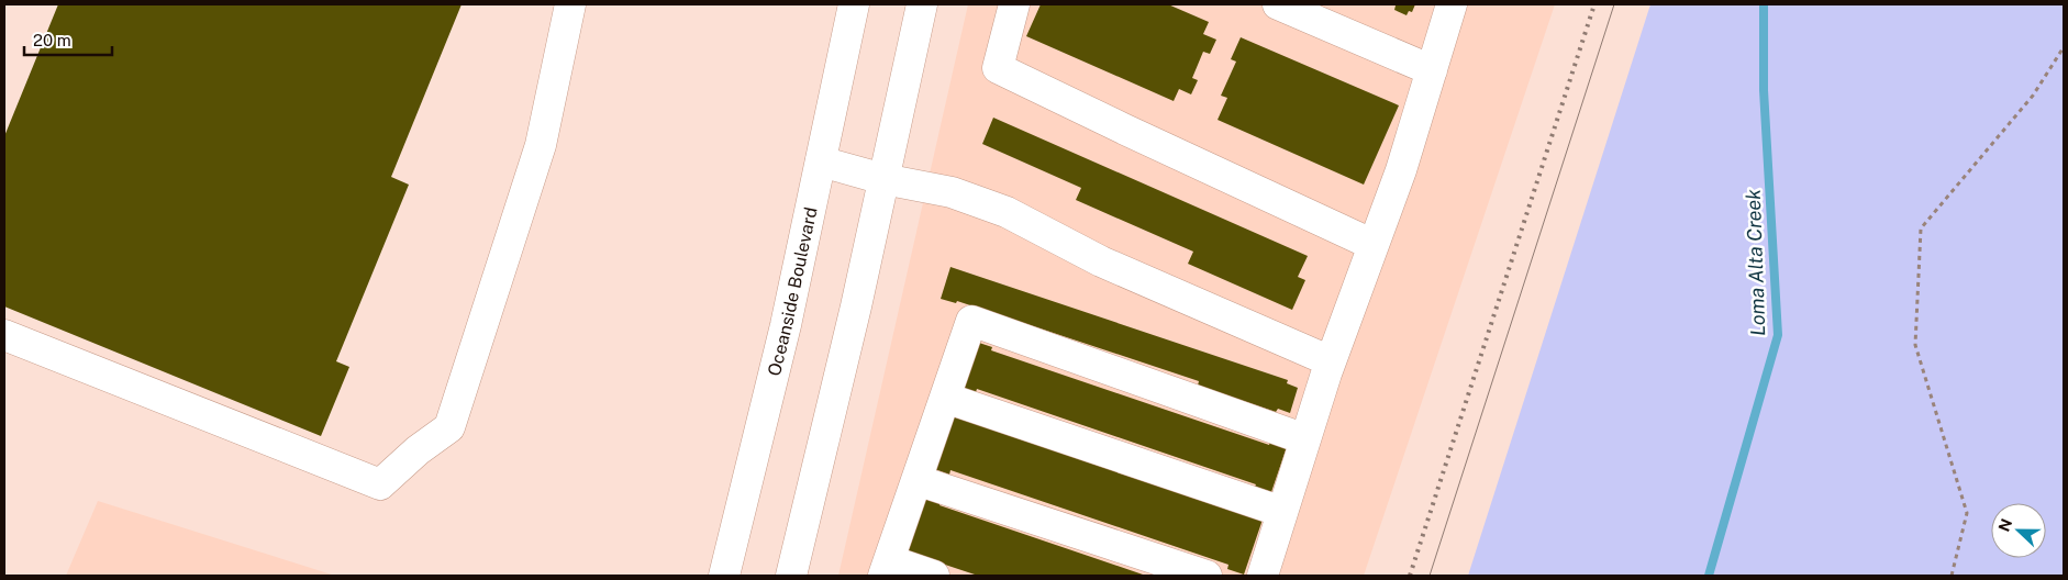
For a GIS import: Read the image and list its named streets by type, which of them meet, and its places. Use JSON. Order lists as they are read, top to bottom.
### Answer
{
  "streets": {
    "street": ["Oceanside Boulevard"]
  },
  "water": ["Loma Alta Creek"],
  "scale_bar": "20 m",
  "north": "left"
}
